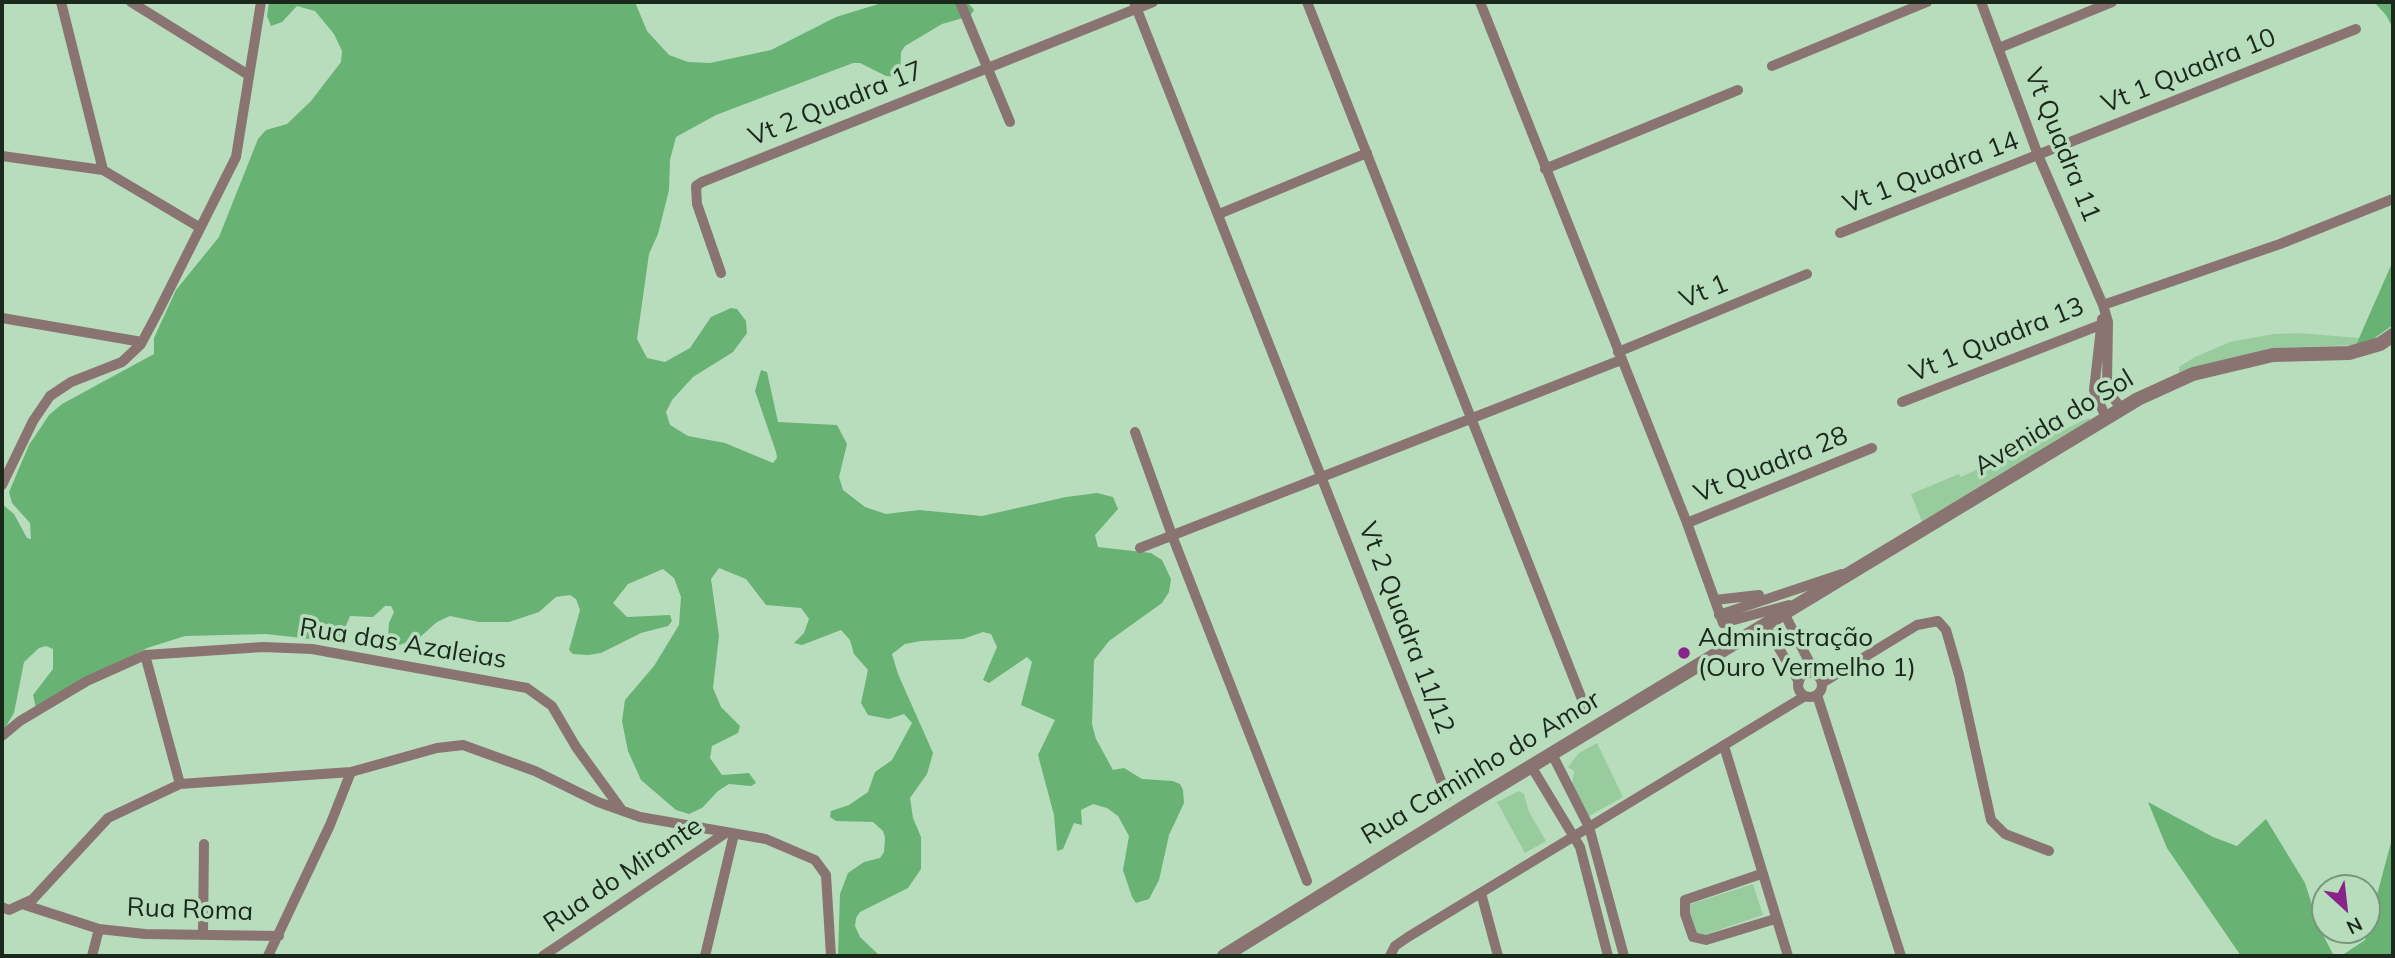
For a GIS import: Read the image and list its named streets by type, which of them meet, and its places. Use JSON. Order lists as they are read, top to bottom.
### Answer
{
  "streets": {
    "street": [
      "Vt 1 Quadra 10",
      "Vt 2 Quadra 17",
      "Vt Quadra 11",
      "Vt 1 Quadra 14",
      "Vt 1",
      "Vt 1 Quadra 13",
      "Avenida do Sol",
      "Vt Quadra 28",
      "Vt 2 Quadra 11/12",
      "Rua das Azaleias",
      "Rua Caminho do Amor",
      "Rua do Mirante",
      "Rua Roma"
    ]
  },
  "crossings": [
    ["Vt 1 Quadra 10", "Vt Quadra 11"],
    ["Vt 1 Quadra 10", "Vt 1 Quadra 14"],
    ["Vt 2 Quadra 17", "Vt 2 Quadra 11/12"],
    ["Vt Quadra 11", "Vt 1 Quadra 14"],
    ["Vt Quadra 11", "Vt 1 Quadra 13"],
    ["Vt 1", "Vt 2 Quadra 11/12"],
    ["Avenida do Sol", "Rua Caminho do Amor"]
  ],
  "places": ["Administração (Ouro Vermelho 1)"],
  "north": "bottom right"
}
